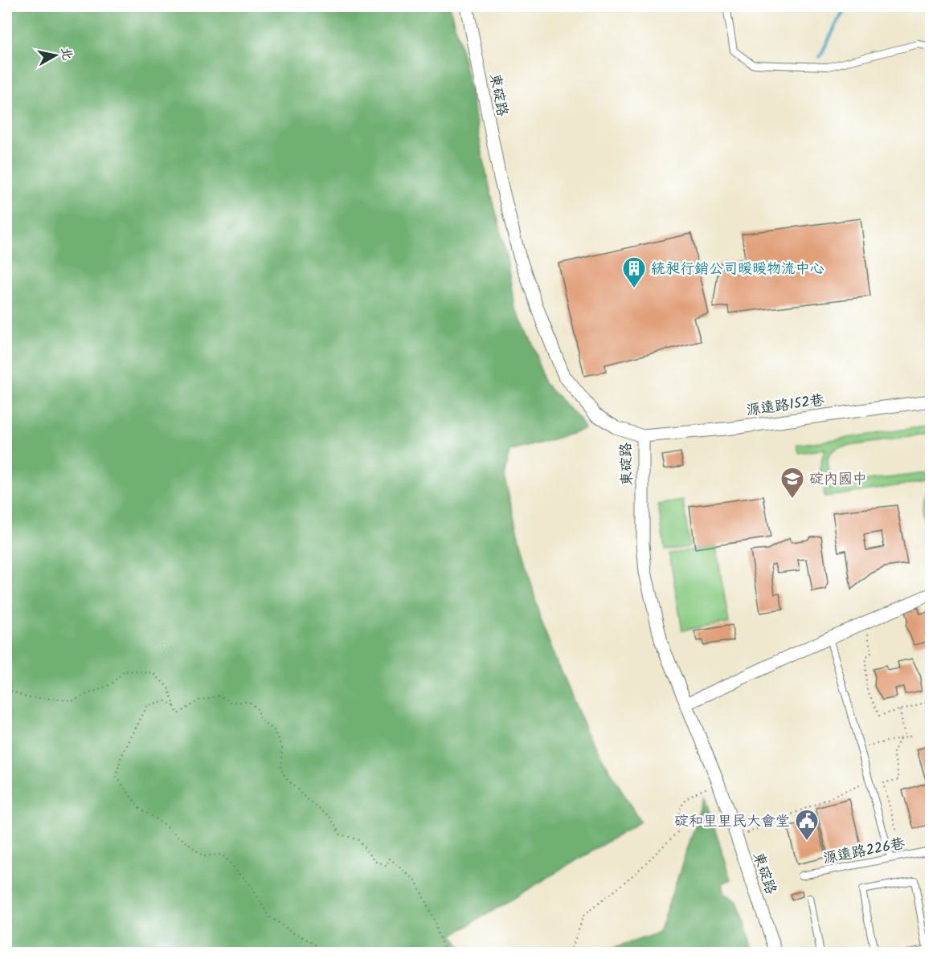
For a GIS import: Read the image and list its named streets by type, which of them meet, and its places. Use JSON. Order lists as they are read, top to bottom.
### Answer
{
  "streets": {
    "street": ["東碇路", "源遠路152巷"],
    "lane": ["源遠路226巷"]
  },
  "crossings": [
    ["東碇路", "源遠路152巷"]
  ],
  "places": {
    "building": ["統昶行銷公司暖暖物流中心"],
    "school or university": ["碇內國中"],
    "public building": ["碇和里里民大會堂"]
  },
  "north": "right"
}
